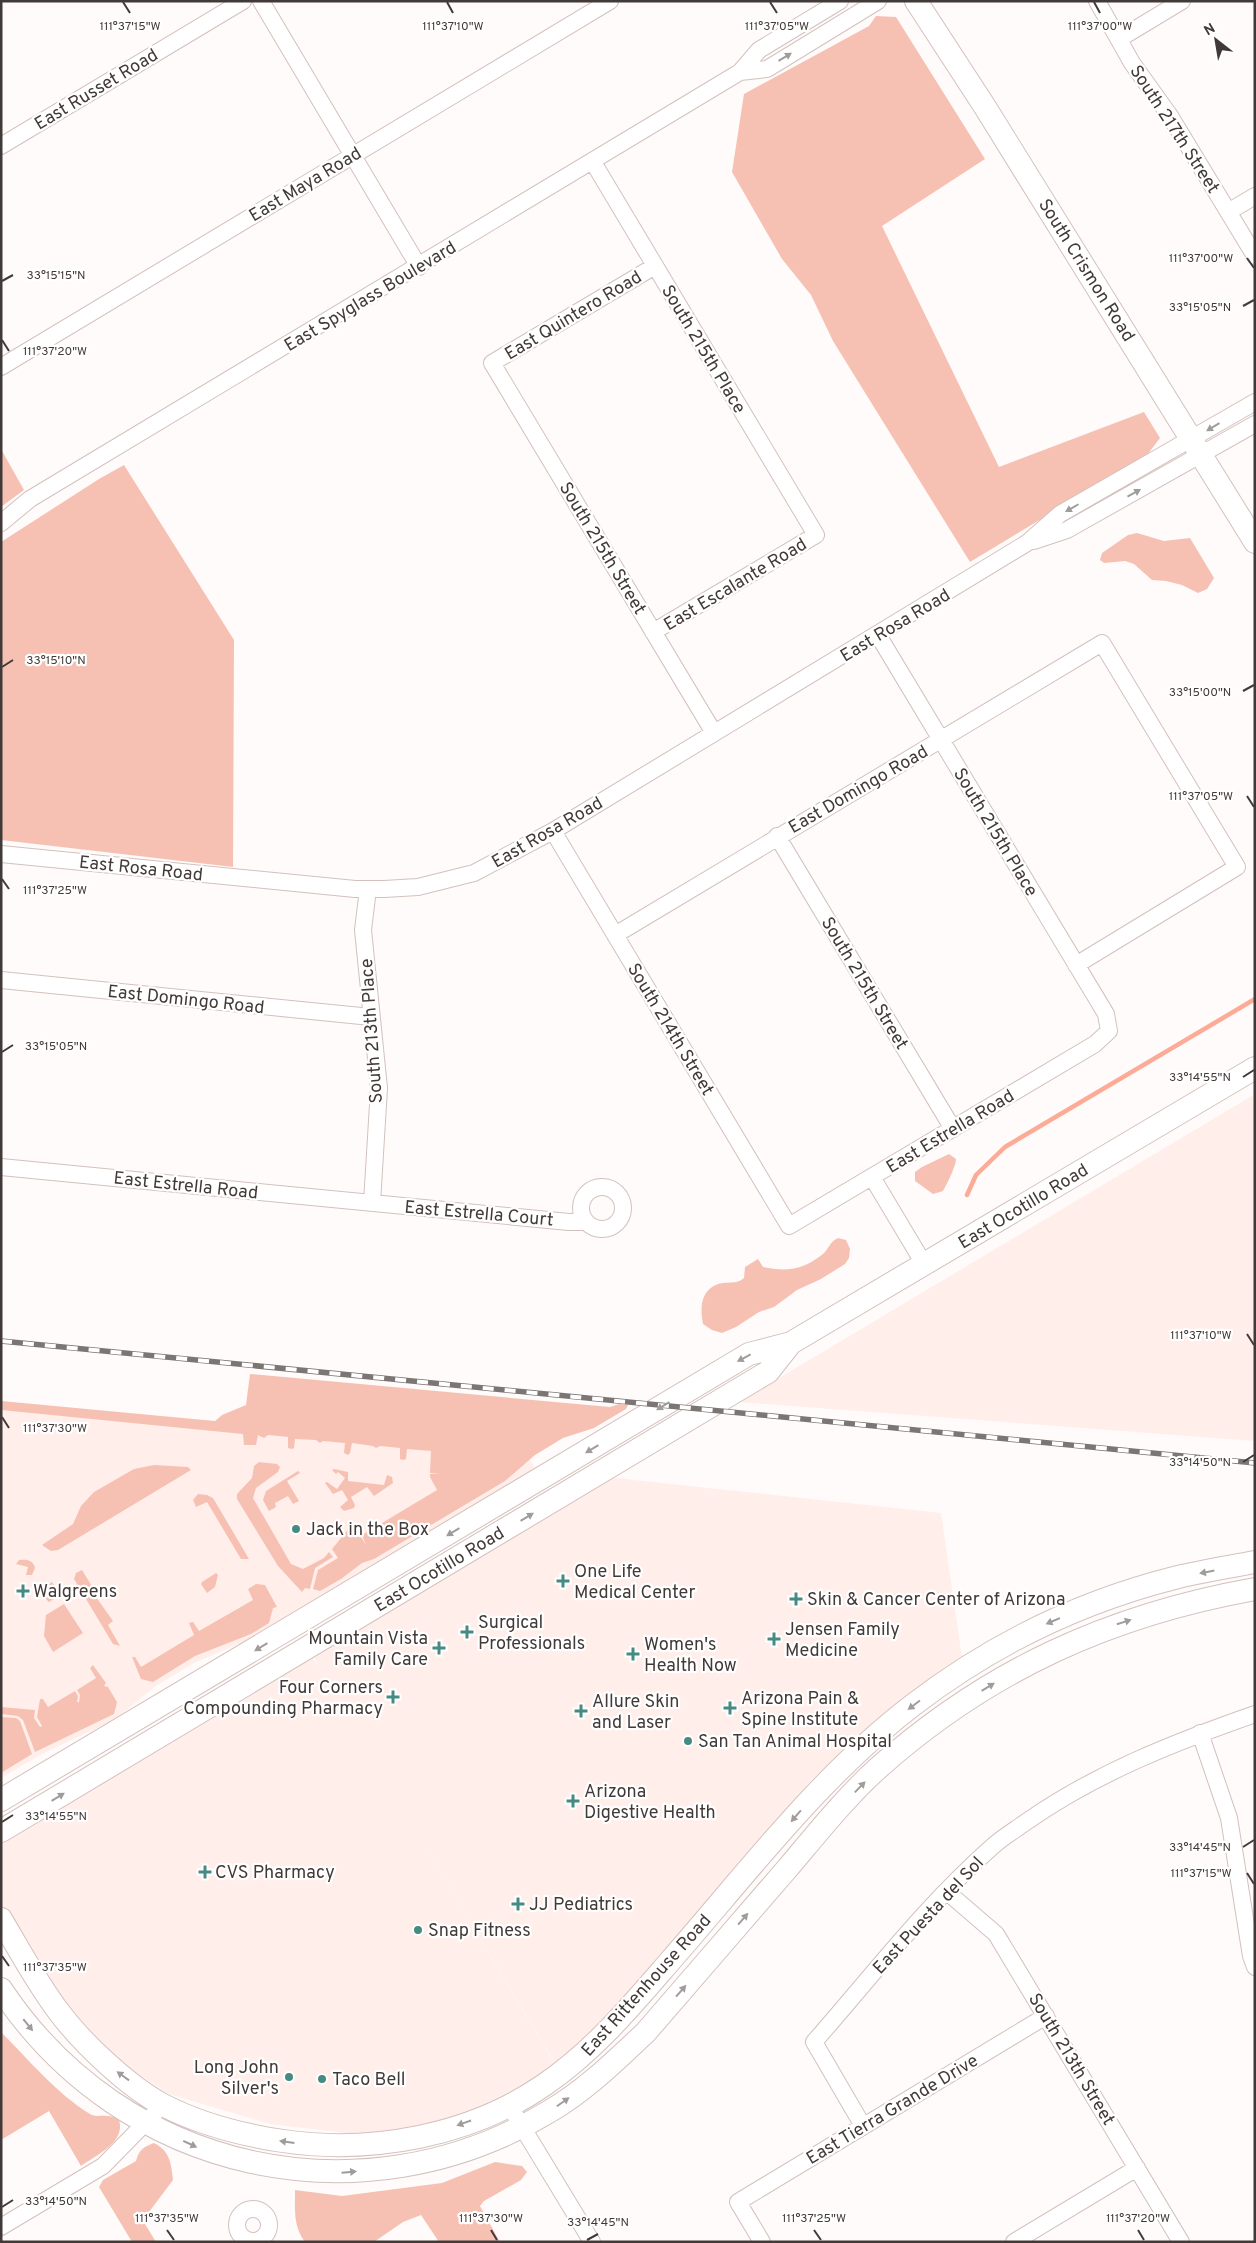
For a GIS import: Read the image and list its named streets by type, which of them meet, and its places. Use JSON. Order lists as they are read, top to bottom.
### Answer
{
  "streets": {
    "main road": ["South Crismon Road", "East Ocotillo Road", "East Rittenhouse Road"],
    "street": [
      "East Russet Road",
      "South 217th Street",
      "East Maya Road",
      "East Spyglass Boulevard",
      "East Quintero Road",
      "South 215th Place",
      "South 215th Street",
      "East Escalante Road",
      "East Rosa Road",
      "East Domingo Road",
      "South 214th Street",
      "South 213th Place",
      "East Estrella Road",
      "East Estrella Court",
      "East Puesta del Sol",
      "South 213th Street",
      "East Tierra Grande Drive"
    ]
  },
  "crossings": [
    ["South Crismon Road", "East Rosa Road"],
    ["East Spyglass Boulevard", "South 215th Place"],
    ["East Quintero Road", "South 215th Place"],
    ["East Quintero Road", "South 215th Street"],
    ["South 215th Place", "East Escalante Road"],
    ["South 215th Place", "East Rosa Road"],
    ["South 215th Place", "East Domingo Road"],
    ["South 215th Place", "East Estrella Road"],
    ["South 215th Street", "East Escalante Road"],
    ["South 215th Street", "East Rosa Road"],
    ["South 215th Street", "East Domingo Road"],
    ["South 215th Street", "East Estrella Road"],
    ["East Rosa Road", "South 214th Street"],
    ["East Rosa Road", "South 213th Place"],
    ["East Domingo Road", "South 214th Street"],
    ["East Domingo Road", "South 213th Place"],
    ["South 214th Street", "East Estrella Road"],
    ["South 213th Place", "East Estrella Road"],
    ["South 213th Place", "East Estrella Court"],
    ["East Estrella Road", "East Estrella Court"],
    ["East Puesta del Sol", "South 213th Street"],
    ["East Puesta del Sol", "East Tierra Grande Drive"],
    ["South 213th Street", "East Tierra Grande Drive"]
  ],
  "places": {
    "other": [
      "Jack in the Box",
      "San Tan Animal Hospital",
      "Snap Fitness",
      "Long John Silver's",
      "Taco Bell"
    ],
    "health": [
      "One Life Medical Center",
      "Walgreens",
      "Skin & Cancer Center of Arizona",
      "Surgical Professionals",
      "Jensen Family Medicine",
      "Mountain Vista Family Care",
      "Women's Health Now",
      "Four Corners Compounding Pharmacy",
      "Arizona Pain & Spine Institute",
      "Allure Skin and Laser",
      "Arizona Digestive Health",
      "CVS Pharmacy",
      "JJ Pediatrics"
    ]
  },
  "north": "top left",
  "coordinates": [
    "111°37'15\"W",
    "111°37'10\"W",
    "111°37'05\"W",
    "111°37'00\"W",
    "33°15'15\"N",
    "33°15'05\"N",
    "111°37'20\"W",
    "33°15'10\"N",
    "33°15'00\"N",
    "111°37'25\"W",
    "33°14'55\"N",
    "111°37'30\"W",
    "33°14'50\"N",
    "33°14'45\"N",
    "111°37'35\"W"
  ]
}
